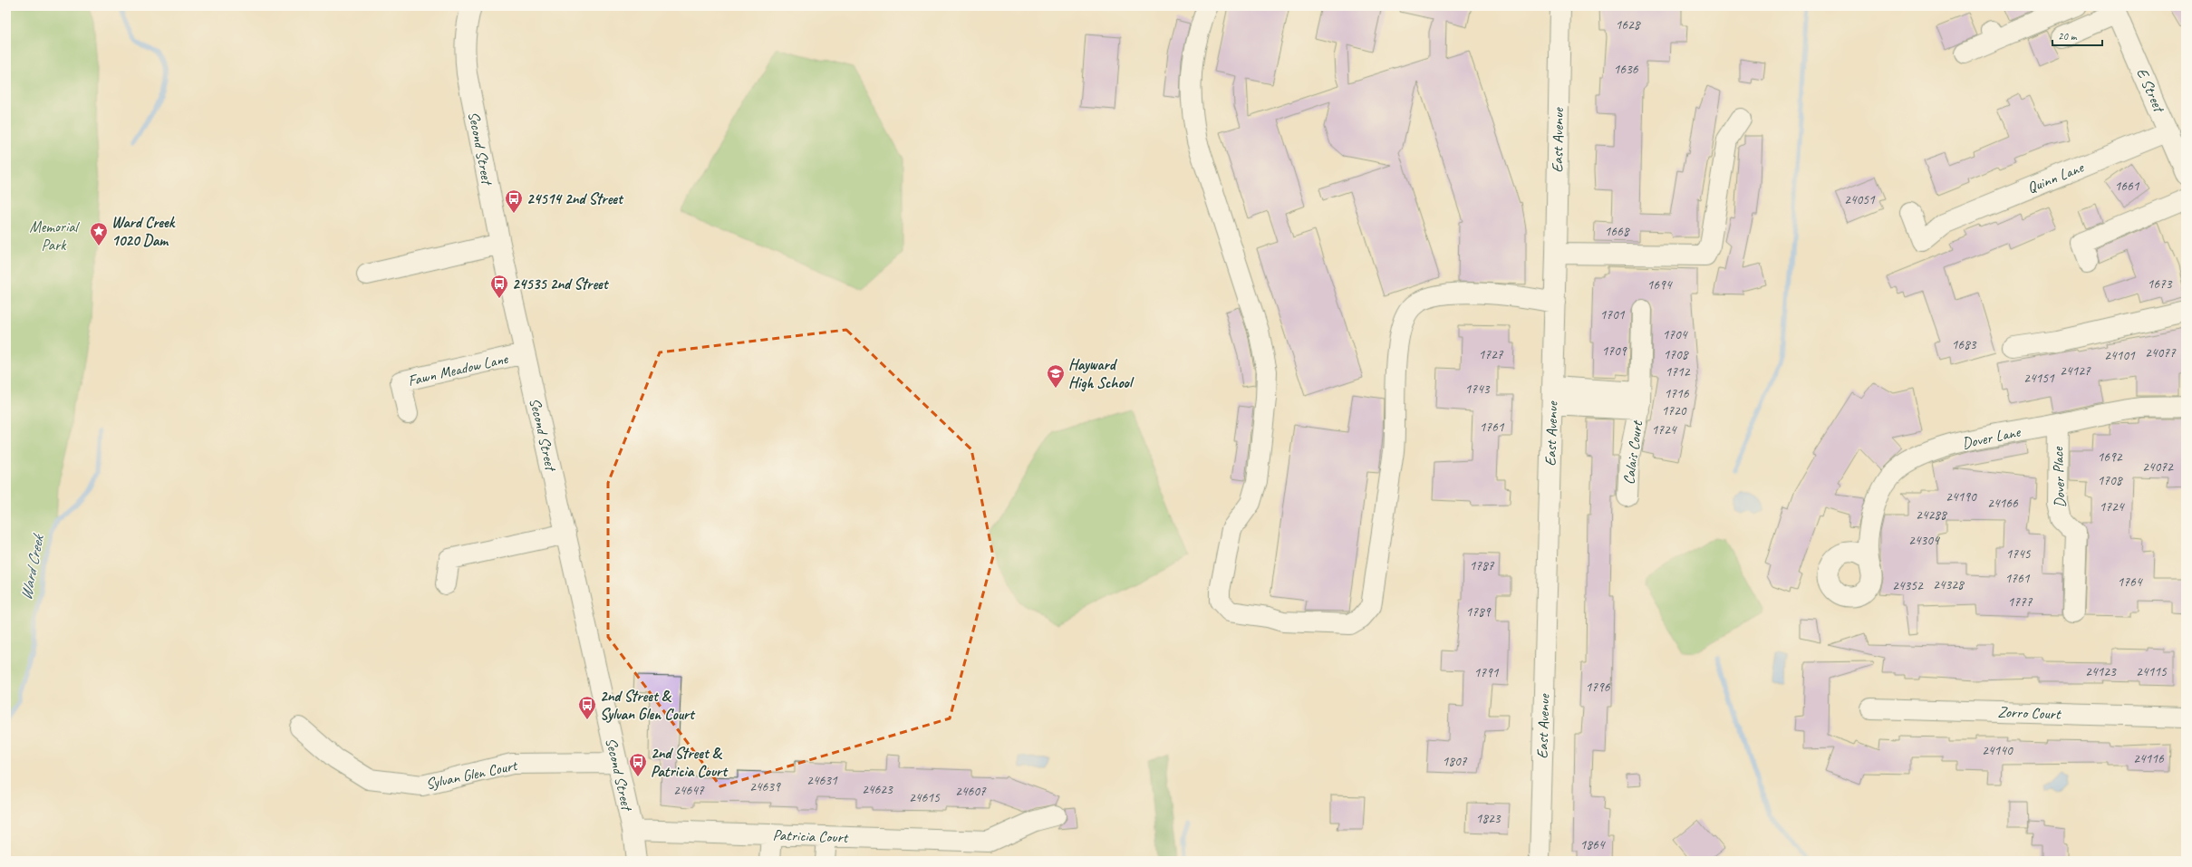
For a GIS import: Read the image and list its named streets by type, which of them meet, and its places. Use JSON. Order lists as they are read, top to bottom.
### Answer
{
  "streets": {
    "street": [
      "E Street",
      "East Avenue",
      "Second Street",
      "Quinn Lane",
      "Fawn Meadow Lane",
      "Dover Lane",
      "Calais Court",
      "Dover Place",
      "Zorro Court",
      "Sylvan Glen Court",
      "Patricia Court"
    ]
  },
  "crossings": [
    ["E Street", "Quinn Lane"],
    ["Second Street", "Fawn Meadow Lane"],
    ["Second Street", "Sylvan Glen Court"],
    ["Second Street", "Patricia Court"],
    ["Dover Lane", "Dover Place"]
  ],
  "water": ["Ward Creek"],
  "parks": ["Memorial Park"],
  "places": {
    "bus stop": [
      "24514 2nd Street",
      "24535 2nd Street",
      "2nd Street & Sylvan Glen Court",
      "2nd Street & Patricia Court"
    ],
    "place": ["Ward Creek 1020 Dam"],
    "school or university": ["Hayward High School"]
  },
  "house_numbers": [
    "1628",
    "1636",
    "1661",
    "24051",
    "1668",
    "1673",
    "1694",
    "1701",
    "1704",
    "1683",
    "1709",
    "24077",
    "1727",
    "1708",
    "24101",
    "24127",
    "1712",
    "24151",
    "1743",
    "1716",
    "1720",
    "1761",
    "1724",
    "1692",
    "24072",
    "1708",
    "24190",
    "24166",
    "1724",
    "24288",
    "24304",
    "1745",
    "1787",
    "1761",
    "1764",
    "24328",
    "24352",
    "1777",
    "1789",
    "24123",
    "24115",
    "1791",
    "1796",
    "24140",
    "24116",
    "1807",
    "24631",
    "24639",
    "24623",
    "24647",
    "24607",
    "24615",
    "1823",
    "1864"
  ],
  "scale_bar": "20 m"
}
